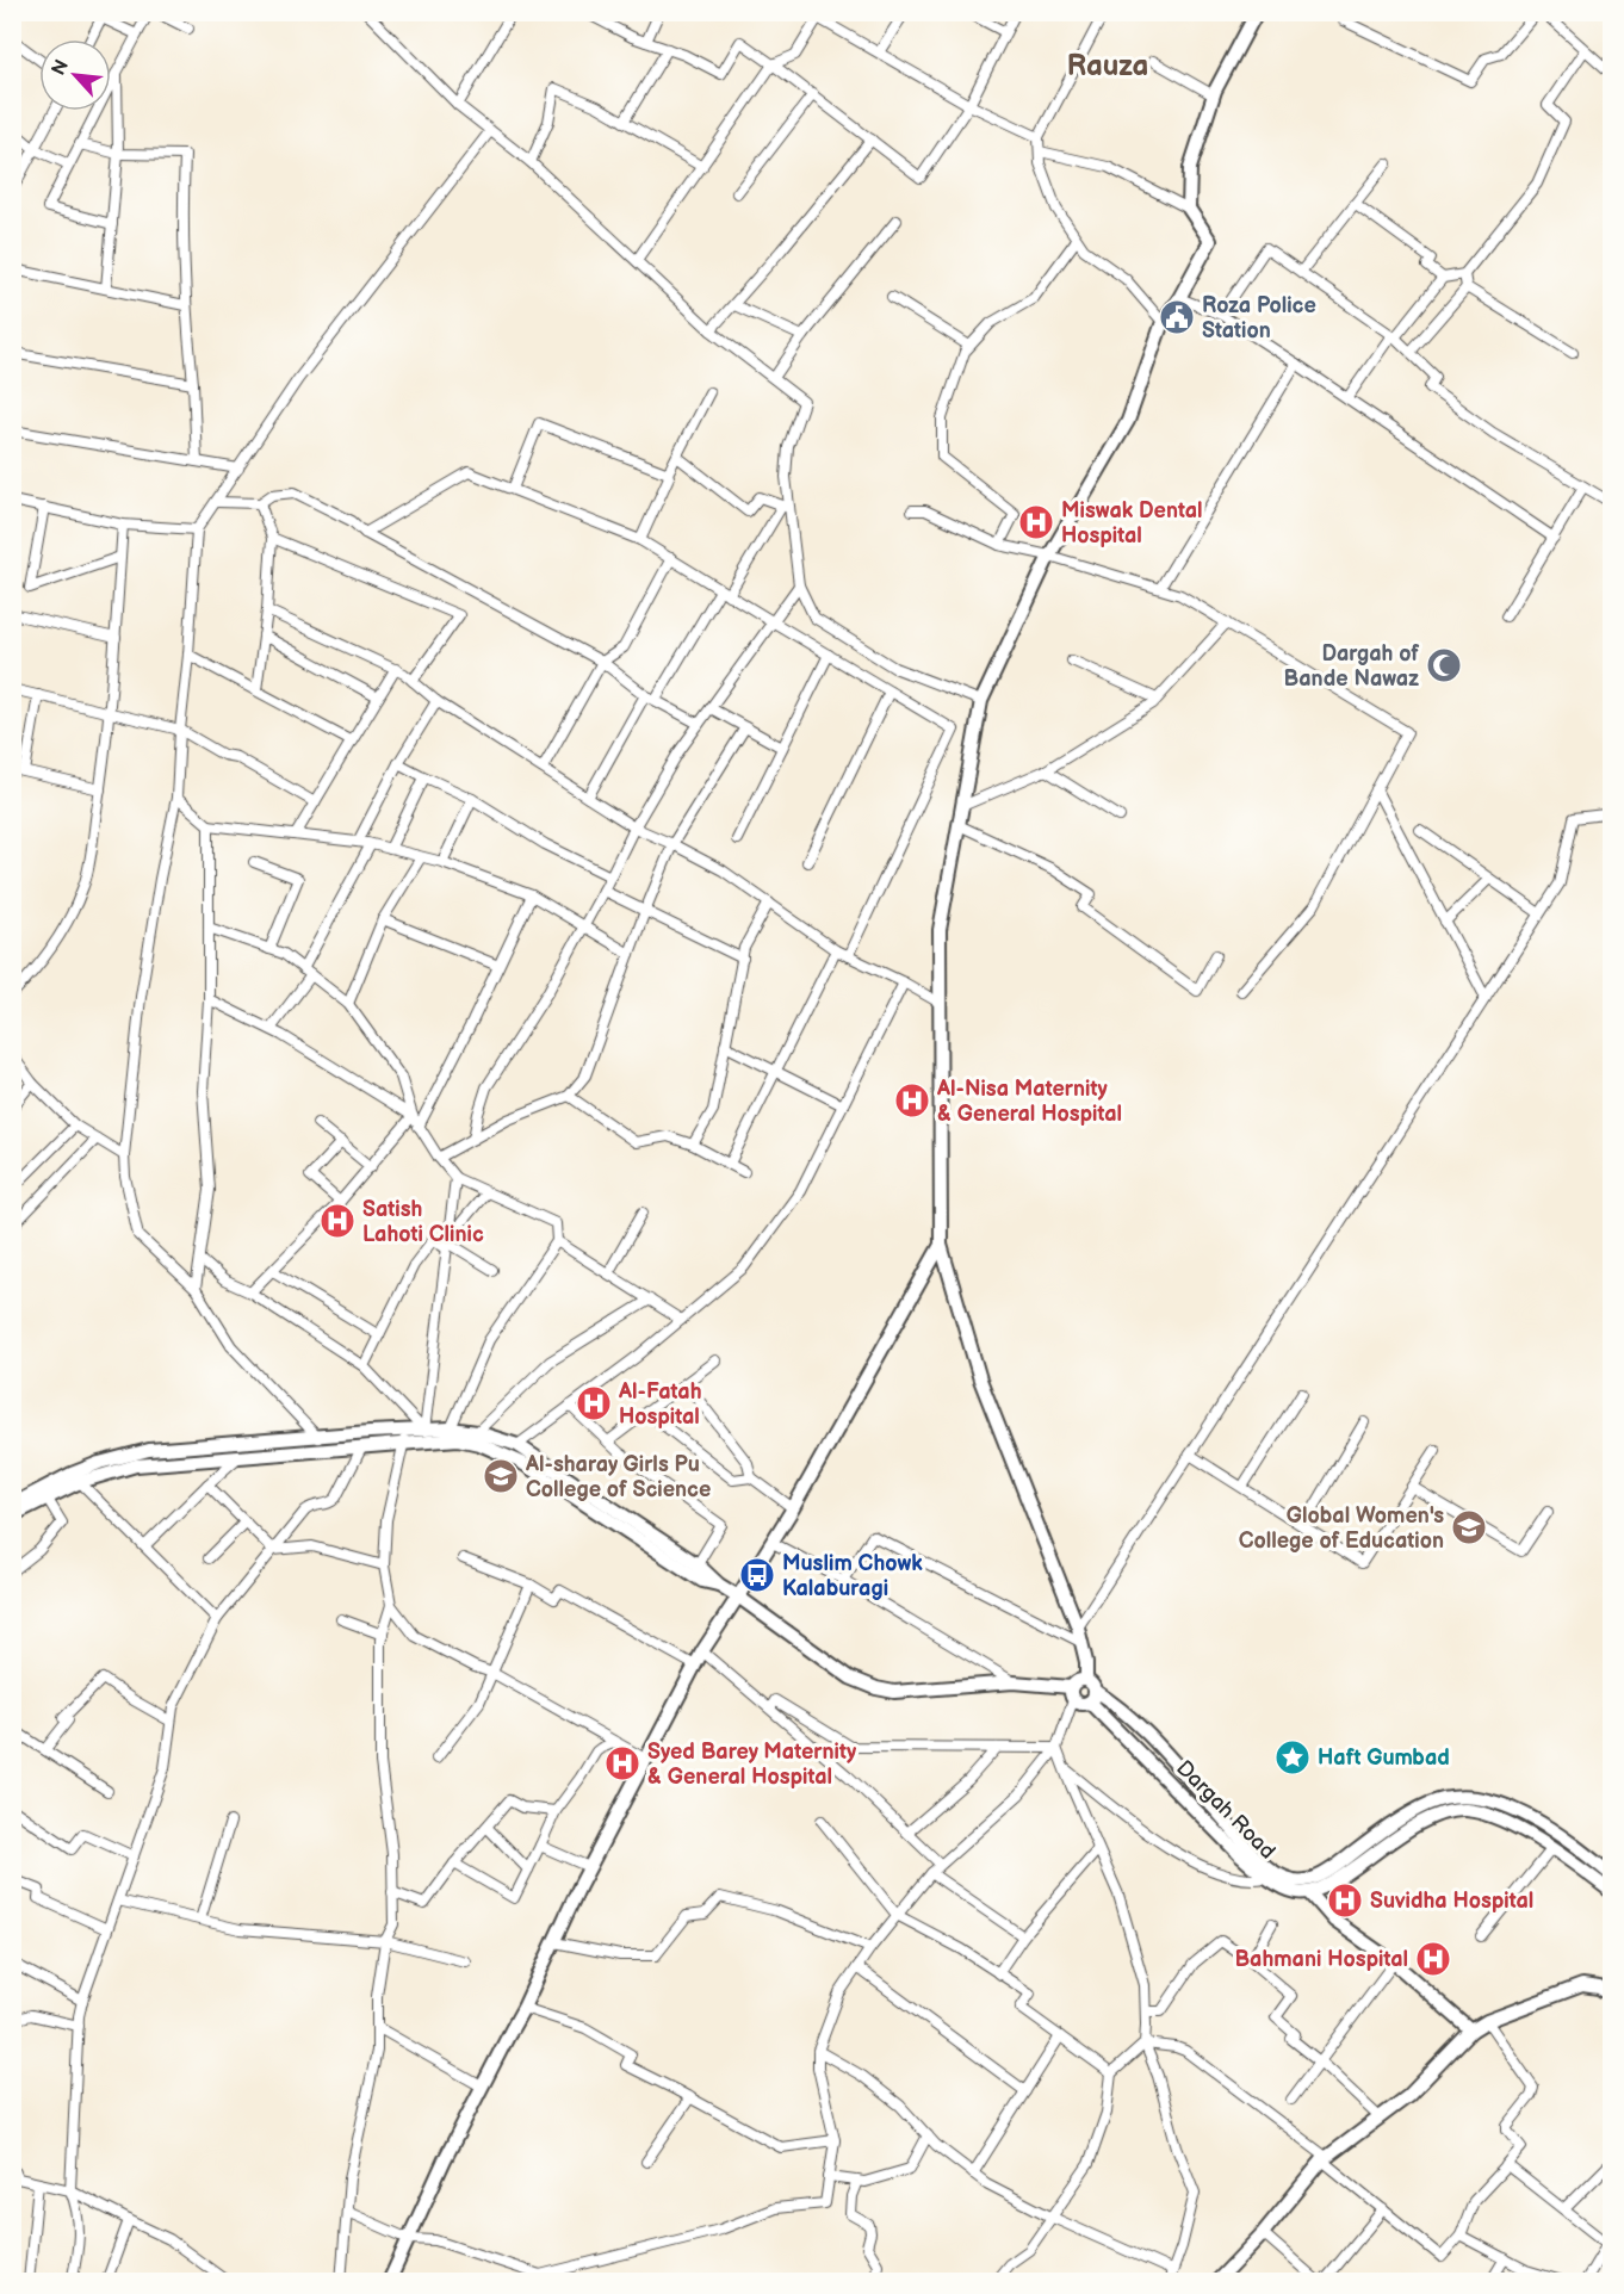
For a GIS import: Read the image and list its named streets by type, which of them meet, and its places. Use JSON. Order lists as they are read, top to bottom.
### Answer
{
  "streets": {
    "main road": ["Dargah Road"]
  },
  "districts": ["Rauza"],
  "places": {
    "public building": ["Roza Police Station"],
    "hospital": [
      "Miswak Dental Hospital",
      "Al-Nisa Maternity & General Hospital",
      "Satish Lahoti Clinic",
      "Al-Fatah Hospital",
      "Syed Barey Maternity & General Hospital",
      "Suvidha Hospital",
      "Bahmani Hospital"
    ],
    "mosque": ["Dargah of Bande Nawaz"],
    "school or university": ["Al-sharay Girls Pu College of Science", "Global Women's College of Education"],
    "bus stop": ["Muslim Chowk Kalaburagi"],
    "place": ["Haft Gumbad"]
  },
  "north": "top left"
}
